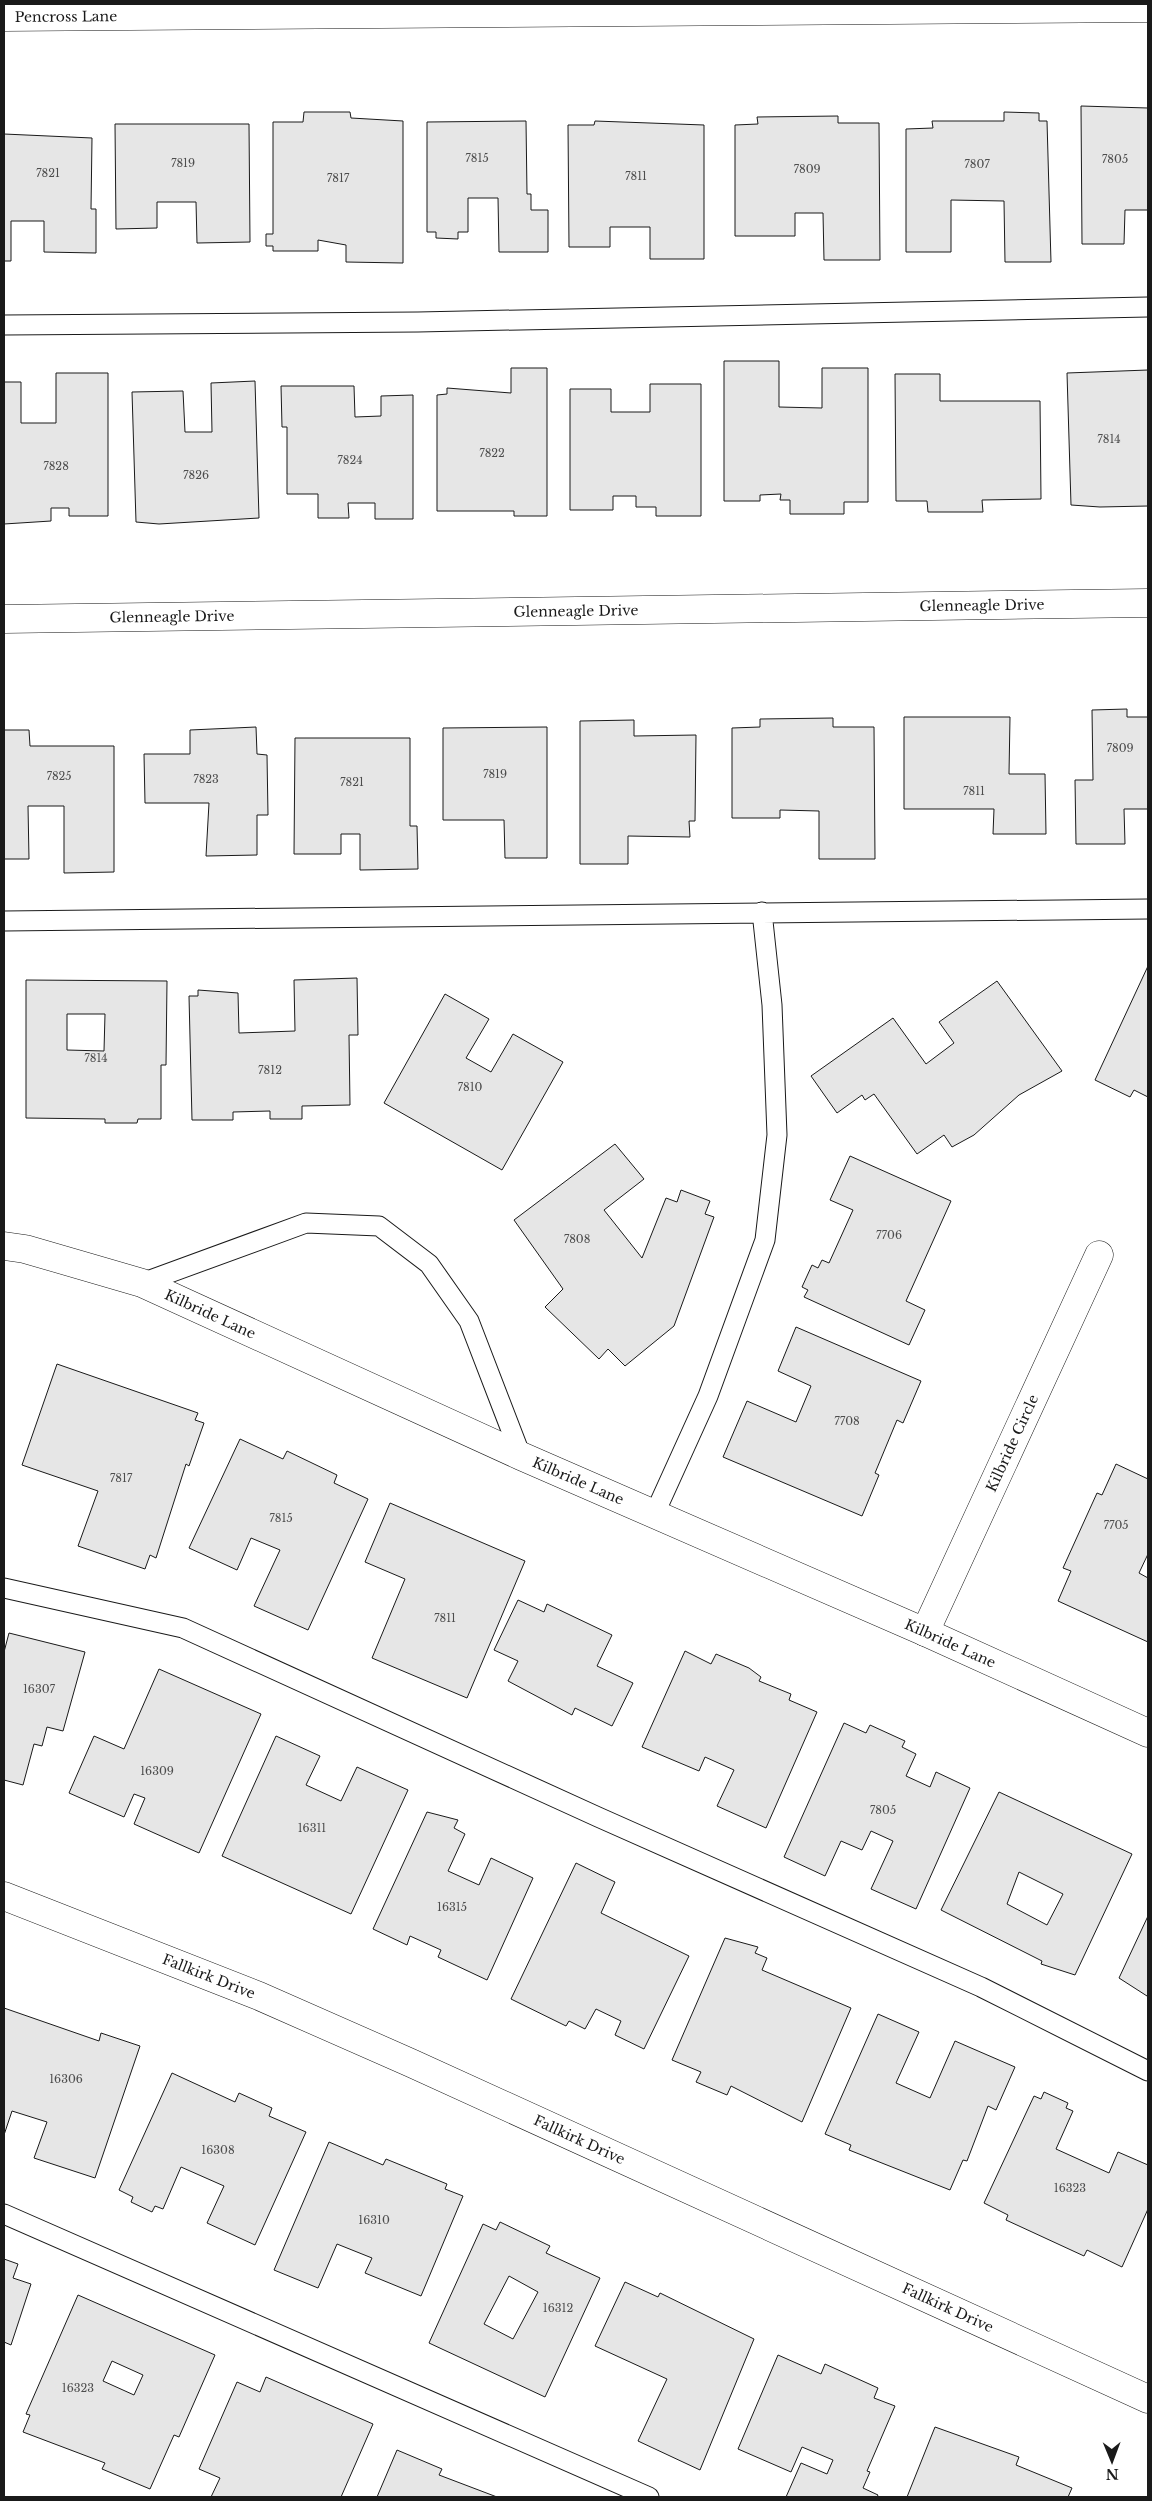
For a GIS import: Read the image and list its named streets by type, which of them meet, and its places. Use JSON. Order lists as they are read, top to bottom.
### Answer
{
  "streets": {
    "street": [
      "Pencross Lane",
      "Glenneagle Drive",
      "Kilbride Lane",
      "Kilbride Circle",
      "Fallkirk Drive"
    ]
  },
  "crossings": [
    ["Kilbride Lane", "Kilbride Circle"]
  ],
  "house_numbers": [
    "7815",
    "7805",
    "7819",
    "7807",
    "7809",
    "7821",
    "7811",
    "7817",
    "7814",
    "7822",
    "7824",
    "7828",
    "7826",
    "7809",
    "7819",
    "7825",
    "7823",
    "7821",
    "7811",
    "7814",
    "7812",
    "7810",
    "7706",
    "7808",
    "7708",
    "7817",
    "7815",
    "7705",
    "7811",
    "16307",
    "16309",
    "7805",
    "16311",
    "16315",
    "16306",
    "16308",
    "16323",
    "16310",
    "16312",
    "16323"
  ],
  "north": "bottom"
}
